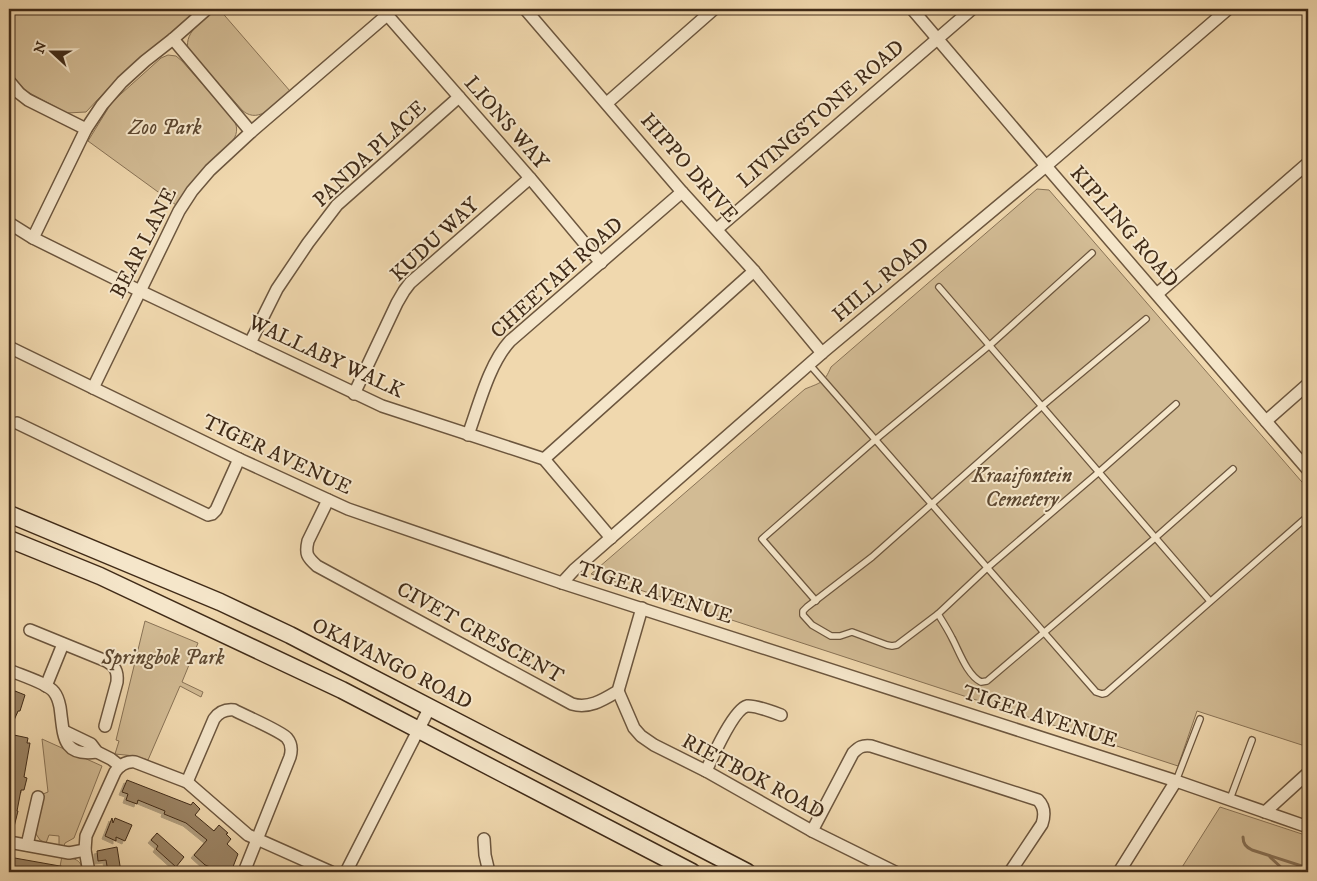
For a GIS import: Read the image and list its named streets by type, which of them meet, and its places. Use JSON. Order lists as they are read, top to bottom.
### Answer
{
  "streets": {
    "main road": ["OKAVANGO ROAD"],
    "street": [
      "LIVINGSTONE ROAD",
      "LIONS WAY",
      "PANDA PLACE",
      "HIPPO DRIVE",
      "KIPLING ROAD",
      "KUDU WAY",
      "BEAR LANE",
      "CHEETAH ROAD",
      "HILL ROAD",
      "WALLABY WALK",
      "TIGER AVENUE",
      "CIVET CRESCENT",
      "RIETBOK ROAD"
    ]
  },
  "crossings": [
    ["LIVINGSTONE ROAD", "HIPPO DRIVE"],
    ["LIVINGSTONE ROAD", "KIPLING ROAD"],
    ["LIONS WAY", "PANDA PLACE"],
    ["LIONS WAY", "KUDU WAY"],
    ["LIONS WAY", "BEAR LANE"],
    ["LIONS WAY", "CHEETAH ROAD"],
    ["PANDA PLACE", "WALLABY WALK"],
    ["HIPPO DRIVE", "CHEETAH ROAD"],
    ["HIPPO DRIVE", "HILL ROAD"],
    ["KIPLING ROAD", "HILL ROAD"],
    ["KUDU WAY", "WALLABY WALK"],
    ["BEAR LANE", "WALLABY WALK"],
    ["BEAR LANE", "TIGER AVENUE"],
    ["CHEETAH ROAD", "WALLABY WALK"],
    ["HILL ROAD", "TIGER AVENUE"],
    ["TIGER AVENUE", "CIVET CRESCENT"],
    ["CIVET CRESCENT", "RIETBOK ROAD"]
  ],
  "parks": ["Zoo Park", "Kraaifontein Cemetery", "Springbok Park"],
  "north": "left"
}
